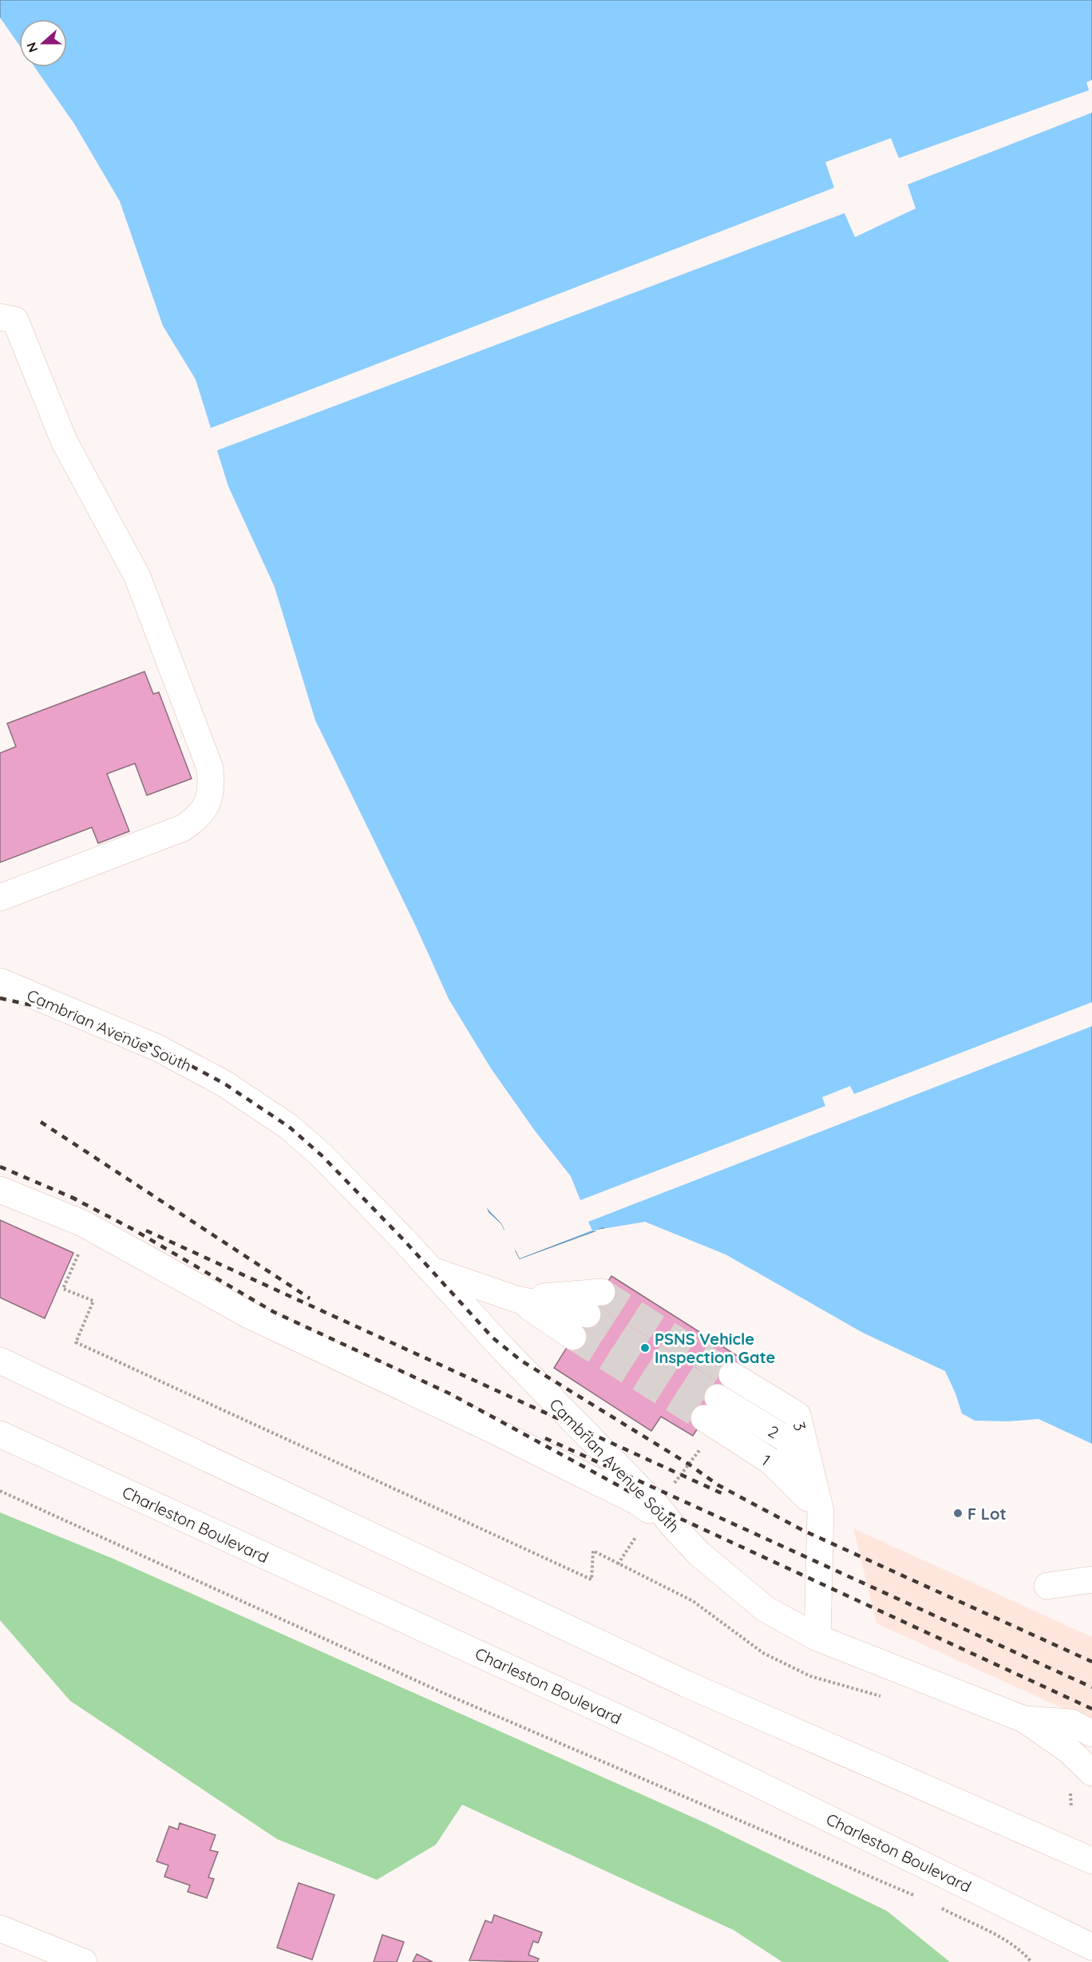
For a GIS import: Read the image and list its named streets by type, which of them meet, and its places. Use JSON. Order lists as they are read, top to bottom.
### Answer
{
  "streets": {
    "main road": [
      "Cambrian Avenue South",
      "3",
      "1",
      "Charleston Boulevard"
    ]
  },
  "crossings": [
    ["3", "1"]
  ],
  "places": ["PSNS Vehicle Inspection Gate", "F Lot"],
  "north": "left"
}
